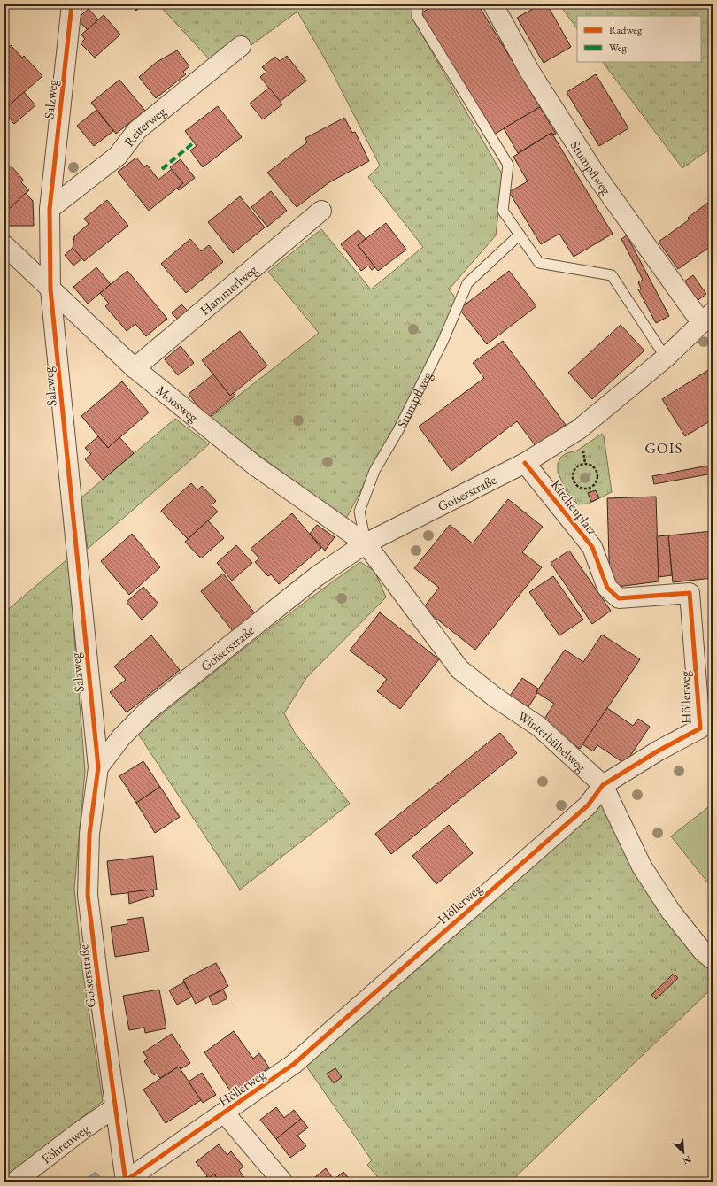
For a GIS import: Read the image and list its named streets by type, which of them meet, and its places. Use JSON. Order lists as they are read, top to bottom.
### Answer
{
  "streets": {
    "street": [
      "Salzweg",
      "Reiterweg",
      "Stumpflweg",
      "Hammerlweg",
      "Moosweg",
      "Goiserstraße",
      "Kirchenplatz",
      "Höllerweg",
      "Winterbühelweg",
      "Föhrenweg"
    ]
  },
  "crossings": [
    ["Salzweg", "Reiterweg"],
    ["Salzweg", "Moosweg"],
    ["Salzweg", "Goiserstraße"],
    ["Stumpflweg", "Moosweg"],
    ["Stumpflweg", "Goiserstraße"],
    ["Stumpflweg", "Winterbühelweg"],
    ["Hammerlweg", "Moosweg"],
    ["Moosweg", "Goiserstraße"],
    ["Moosweg", "Winterbühelweg"],
    ["Goiserstraße", "Kirchenplatz"],
    ["Goiserstraße", "Höllerweg"],
    ["Goiserstraße", "Winterbühelweg"],
    ["Goiserstraße", "Föhrenweg"],
    ["Kirchenplatz", "Höllerweg"],
    ["Höllerweg", "Winterbühelweg"]
  ],
  "districts": ["GOIS"],
  "legend": ["Radweg", "Weg"],
  "north": "bottom right"
}
